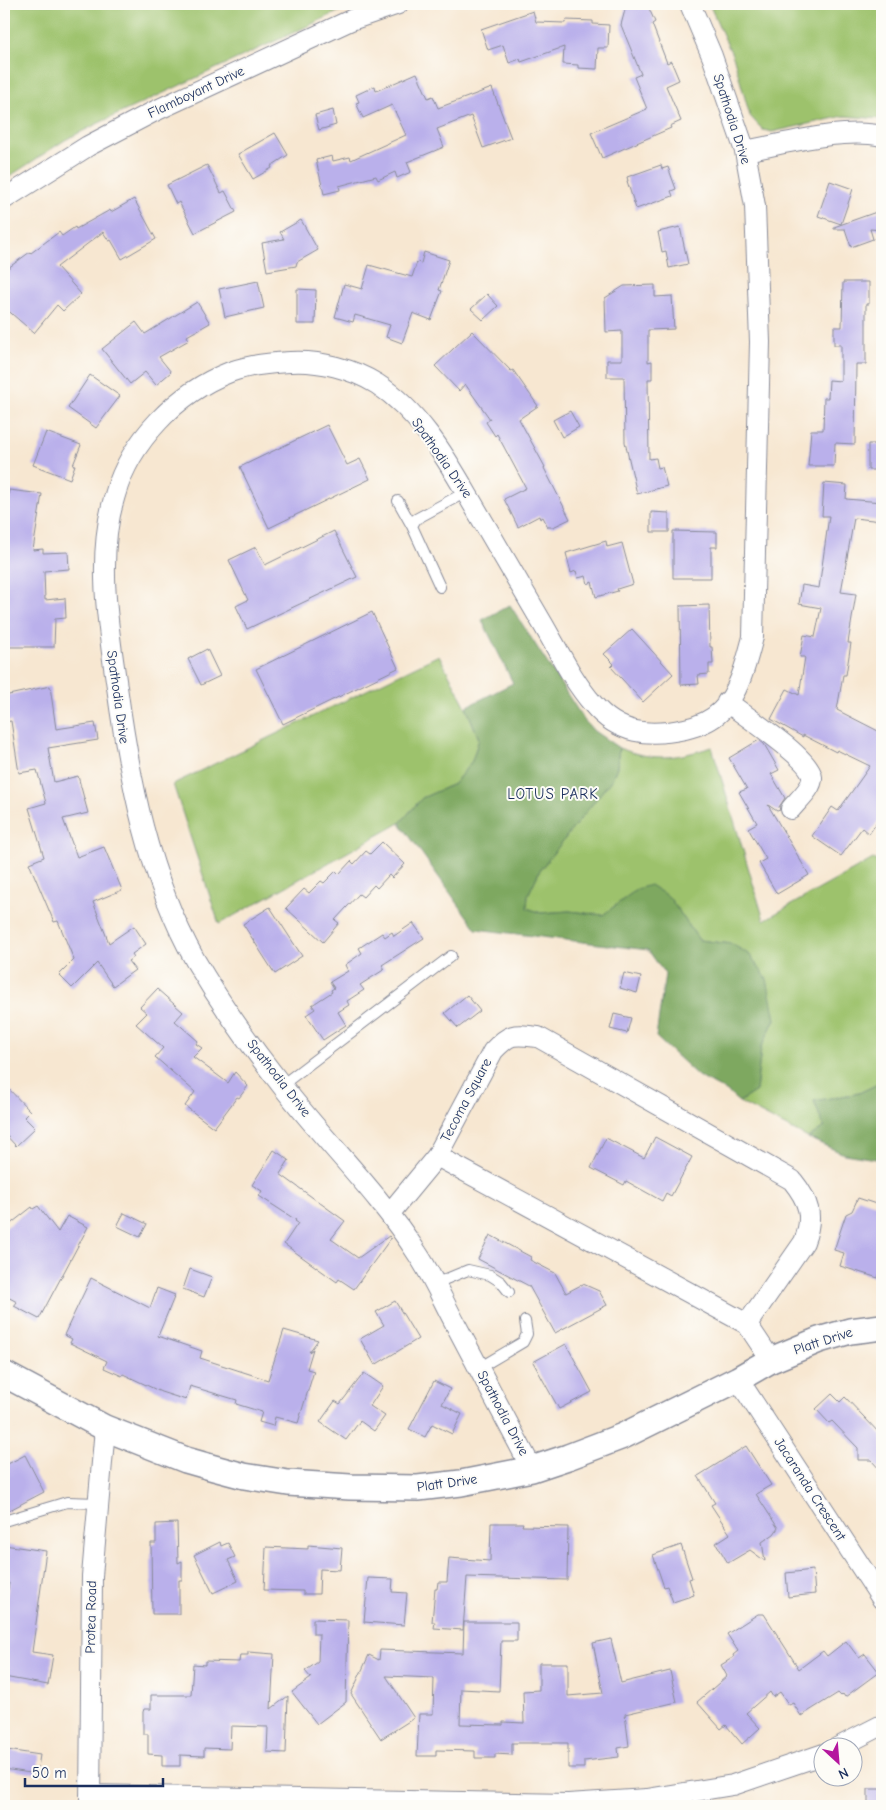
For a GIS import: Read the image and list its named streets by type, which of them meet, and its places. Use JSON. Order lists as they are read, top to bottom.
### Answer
{
  "streets": {
    "street": [
      "Flamboyant Drive",
      "Spathodia Drive",
      "Tecoma Square",
      "Platt Drive",
      "Jacaranda Crescent",
      "Protea Road"
    ]
  },
  "crossings": [
    ["Spathodia Drive", "Platt Drive"],
    ["Tecoma Square", "Platt Drive"],
    ["Platt Drive", "Jacaranda Crescent"],
    ["Platt Drive", "Protea Road"]
  ],
  "districts": ["LOTUS PARK"],
  "scale_bar": "50 m",
  "north": "bottom right"
}
